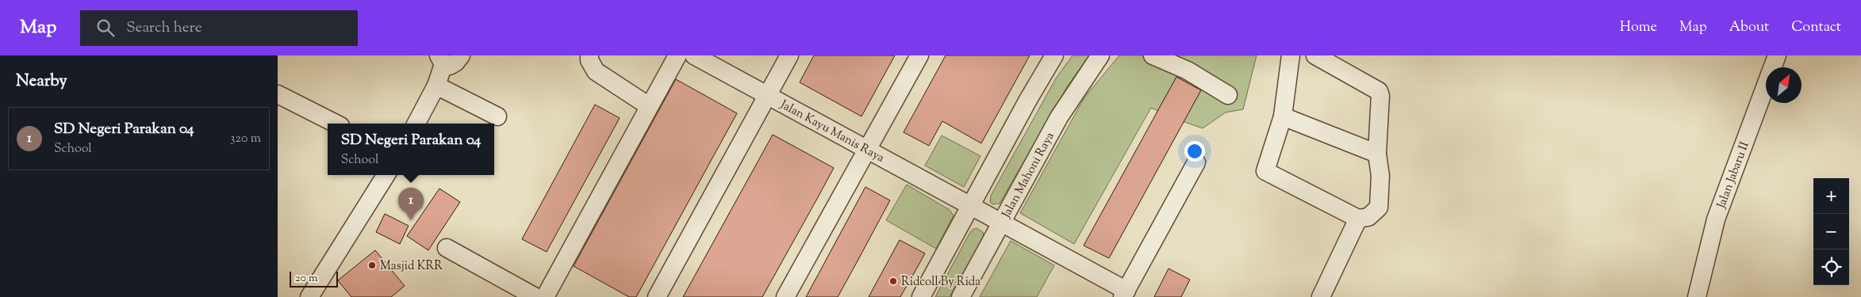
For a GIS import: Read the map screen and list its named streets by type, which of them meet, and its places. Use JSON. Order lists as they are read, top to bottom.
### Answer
{
  "streets": {
    "street": ["Jalan Kayu Manis Raya", "Jalan Mahoni Raya", "Jalan Jabaru II"]
  },
  "crossings": [
    ["Jalan Kayu Manis Raya", "Jalan Mahoni Raya"]
  ],
  "places": ["Masjid KRR", "Ridcoll By Rida"],
  "scale_bar": "20 m",
  "north": "top right",
  "page": {
    "header": "Map",
    "search": "Search here",
    "nav": [
      "Home",
      "Map",
      "About",
      "Contact"
    ],
    "heading": "Nearby",
    "list": [
      {
        "mark": "1",
        "name": "SD Negeri Parakan 04",
        "note": "School",
        "value": "320 m"
      }
    ],
    "popup": ["SD Negeri Parakan 04", "School"],
    "map_buttons": ["+", "−"],
    "pins": "1",
    "scale": "20 m"
  }
}
